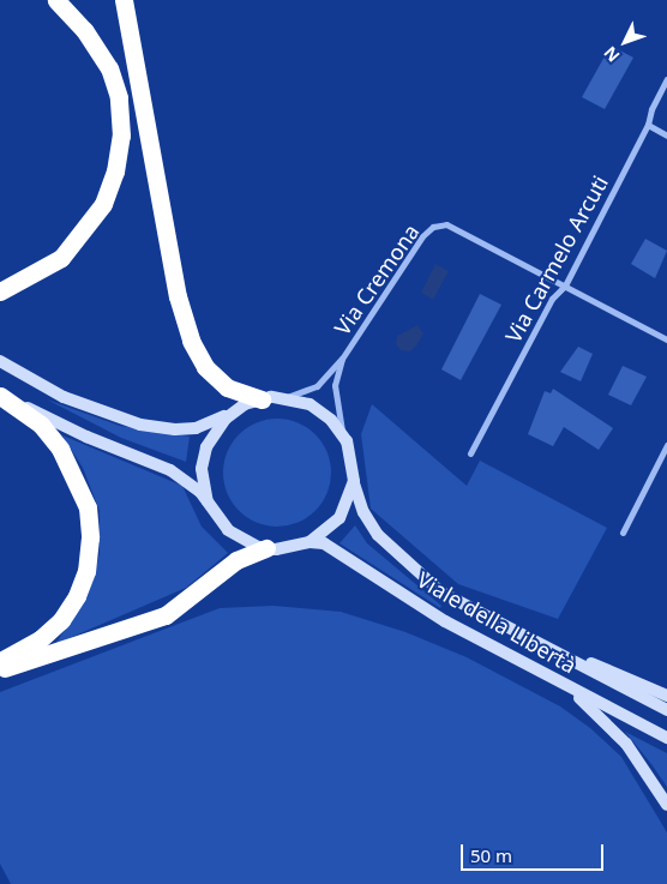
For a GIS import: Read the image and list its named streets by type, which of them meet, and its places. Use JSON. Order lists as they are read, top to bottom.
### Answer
{
  "streets": {
    "main road": ["Viale della Libertà"],
    "street": ["Via Carmelo Arcuti", "Via Cremona"]
  },
  "crossings": [
    ["Via Carmelo Arcuti", "Via Cremona"],
    ["Via Cremona", "Viale della Libertà"]
  ],
  "scale_bar": "50 m",
  "north": "bottom left"
}
